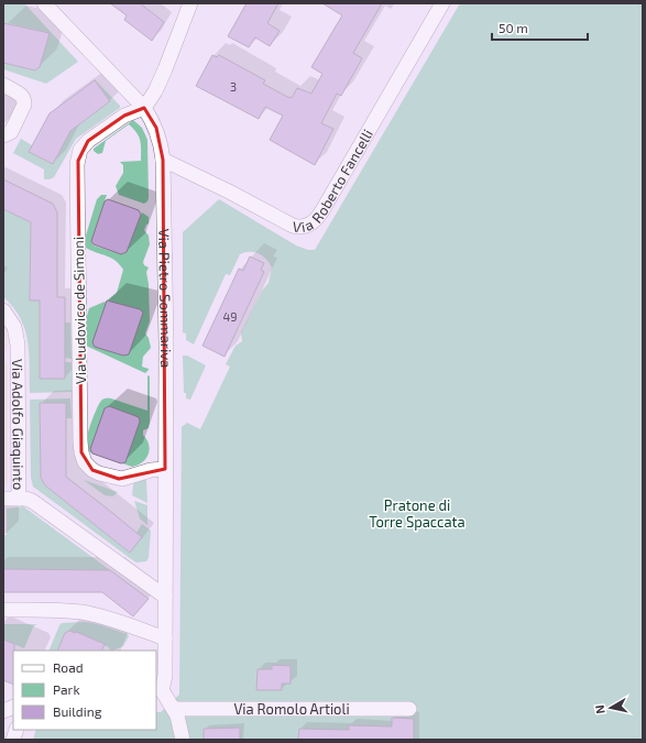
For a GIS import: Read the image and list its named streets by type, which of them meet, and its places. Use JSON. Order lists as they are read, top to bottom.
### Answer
{
  "streets": {
    "street": [
      "Via Roberto Fancelli",
      "Via Pietro Sommariva",
      "Via Ludovico de Simoni",
      "Via Adolfo Giaquinto",
      "Via Romolo Artioli"
    ]
  },
  "crossings": [
    ["Via Roberto Fancelli", "Via Pietro Sommariva"],
    ["Via Pietro Sommariva", "Via Ludovico de Simoni"],
    ["Via Pietro Sommariva", "Via Adolfo Giaquinto"]
  ],
  "parks": ["Pratone di Torre Spaccata"],
  "house_numbers": ["3", "49"],
  "legend": ["Road", "Park", "Building"],
  "scale_bar": "50 m",
  "north": "left"
}
